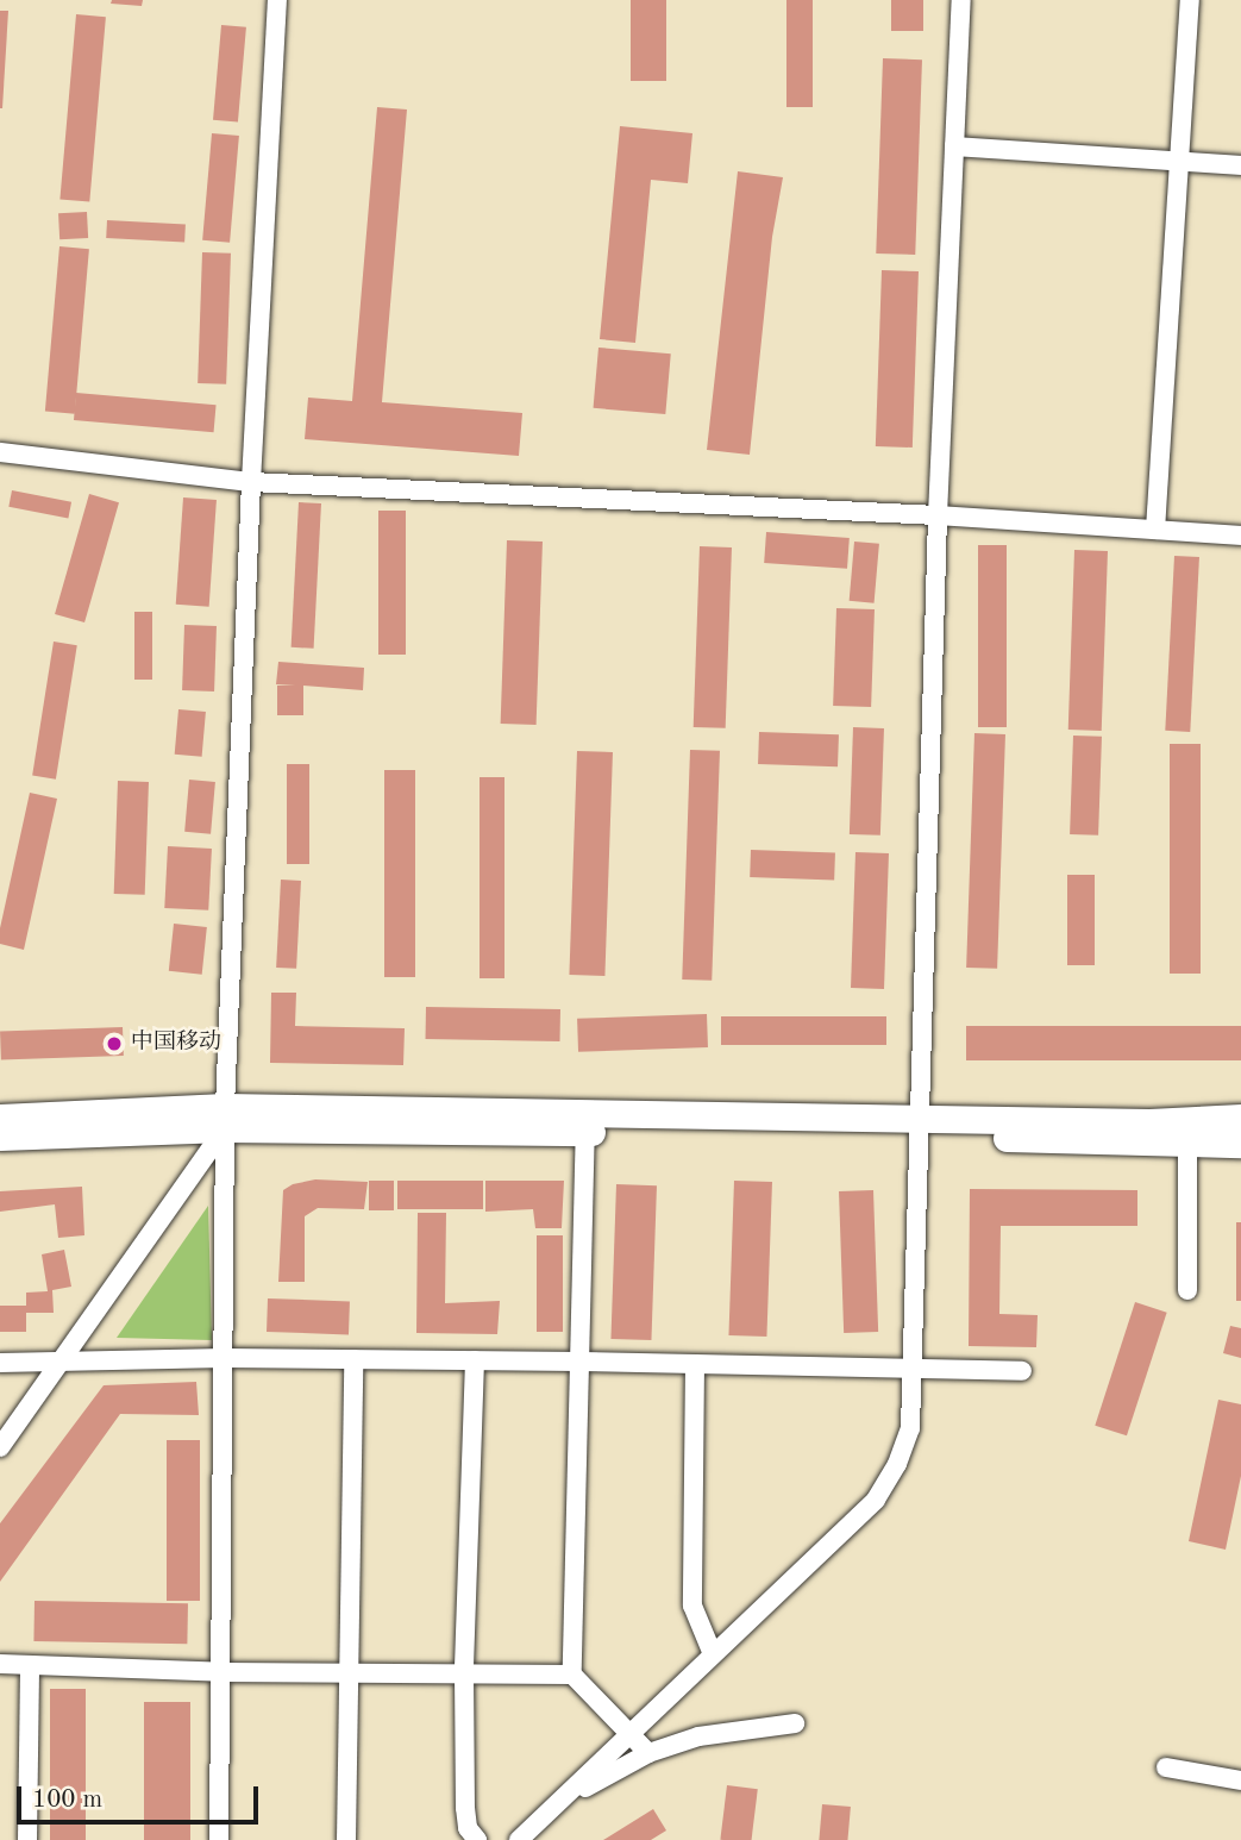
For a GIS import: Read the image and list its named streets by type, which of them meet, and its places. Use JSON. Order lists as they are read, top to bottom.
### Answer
{
  "places": ["中国移动"],
  "scale_bar": "100 m"
}
